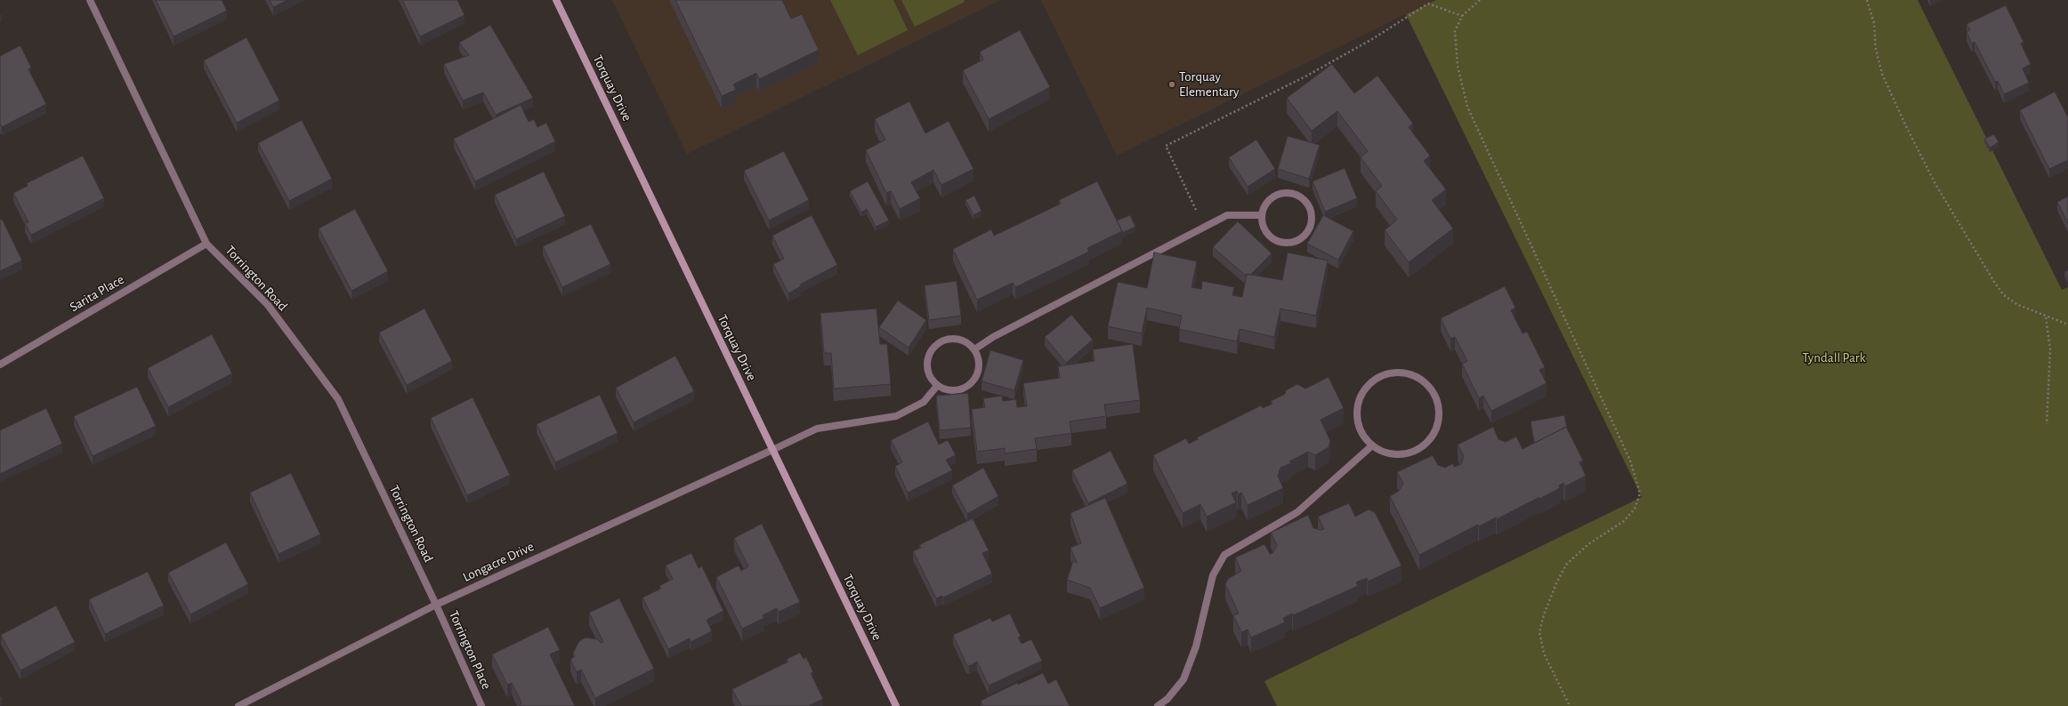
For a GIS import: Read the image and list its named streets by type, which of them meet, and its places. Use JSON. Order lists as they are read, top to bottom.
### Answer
{
  "streets": {
    "street": [
      "Torquay Drive",
      "Torrington Road",
      "Sarita Place",
      "Longacre Drive",
      "Torrington Place"
    ]
  },
  "crossings": [
    ["Torquay Drive", "Longacre Drive"],
    ["Torrington Road", "Sarita Place"],
    ["Torrington Road", "Longacre Drive"],
    ["Torrington Road", "Torrington Place"],
    ["Longacre Drive", "Torrington Place"]
  ],
  "parks": ["Tyndall Park"],
  "places": ["Torquay Elementary"]
}
